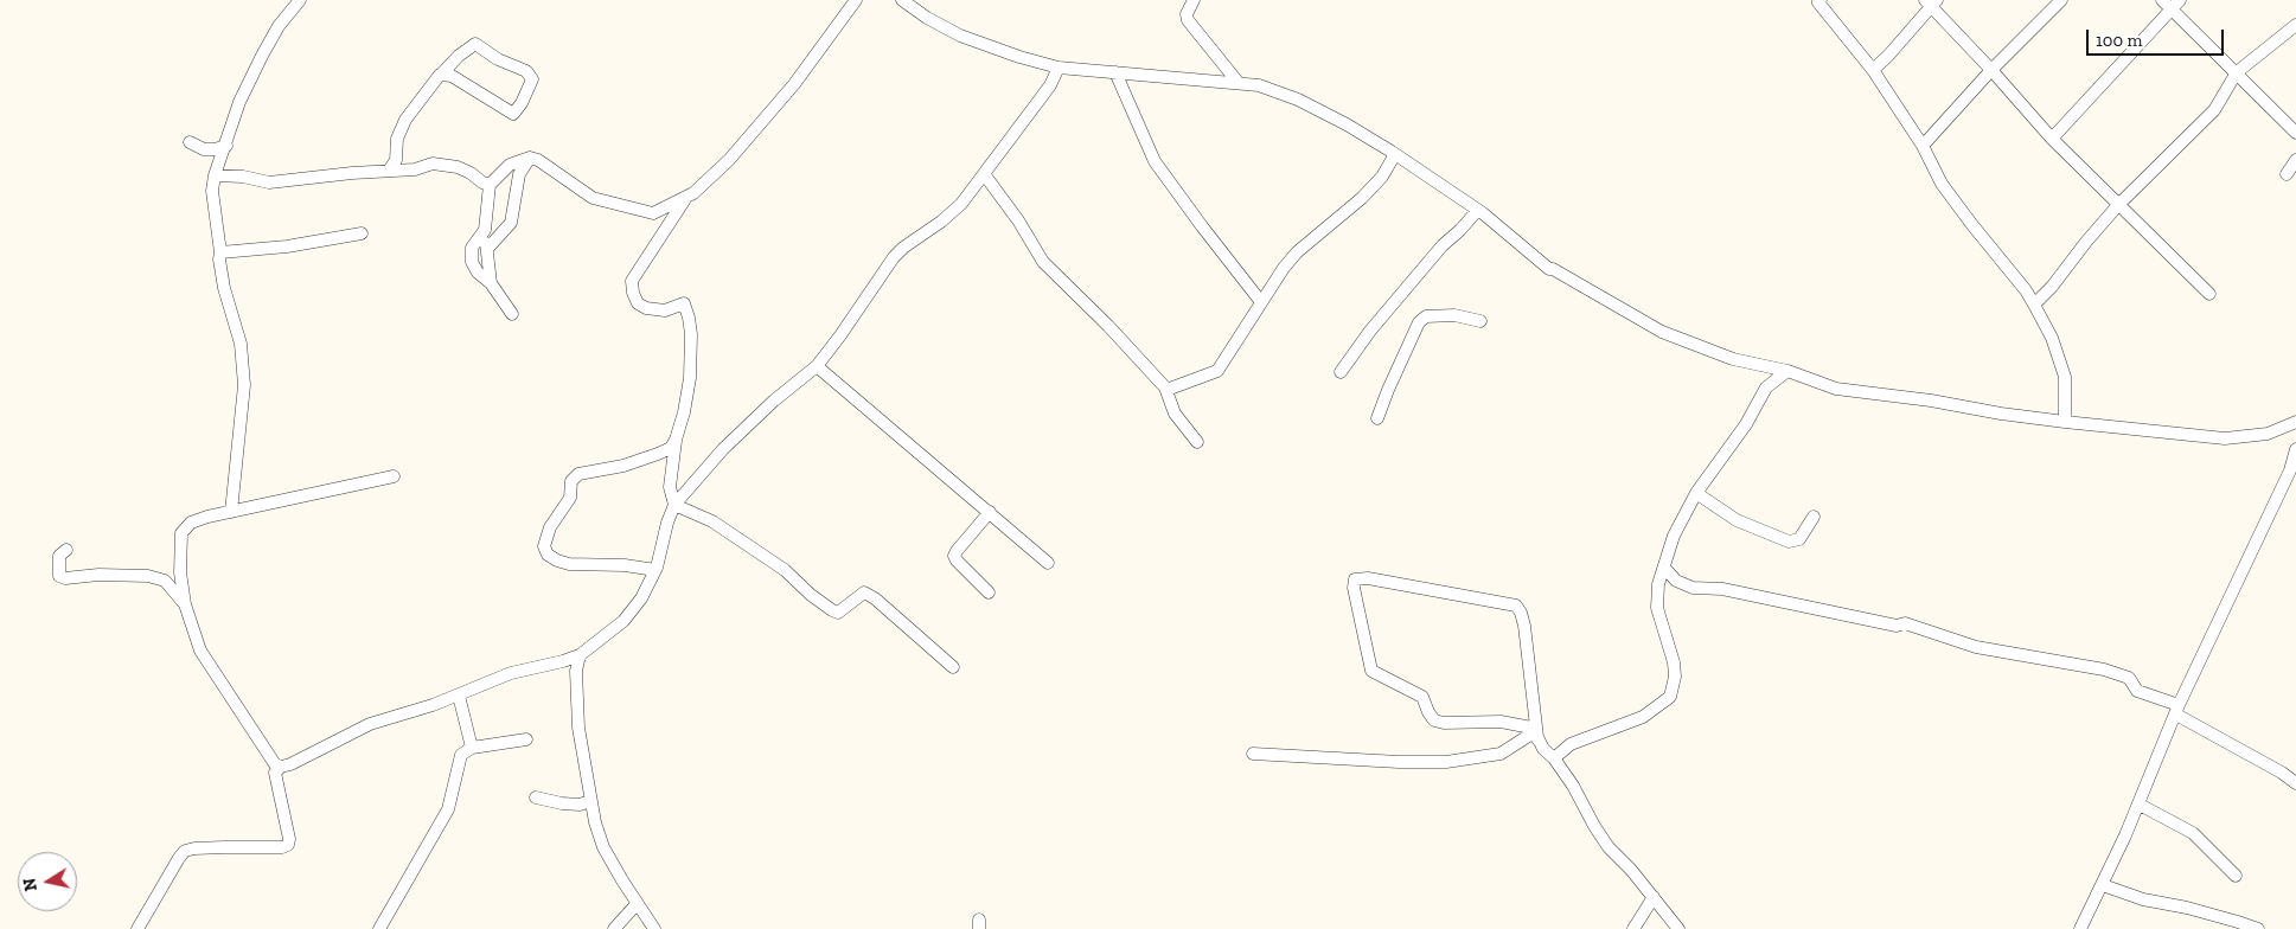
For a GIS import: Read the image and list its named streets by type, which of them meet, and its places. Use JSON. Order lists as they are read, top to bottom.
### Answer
{
  "scale_bar": "100 m",
  "north": "left"
}
